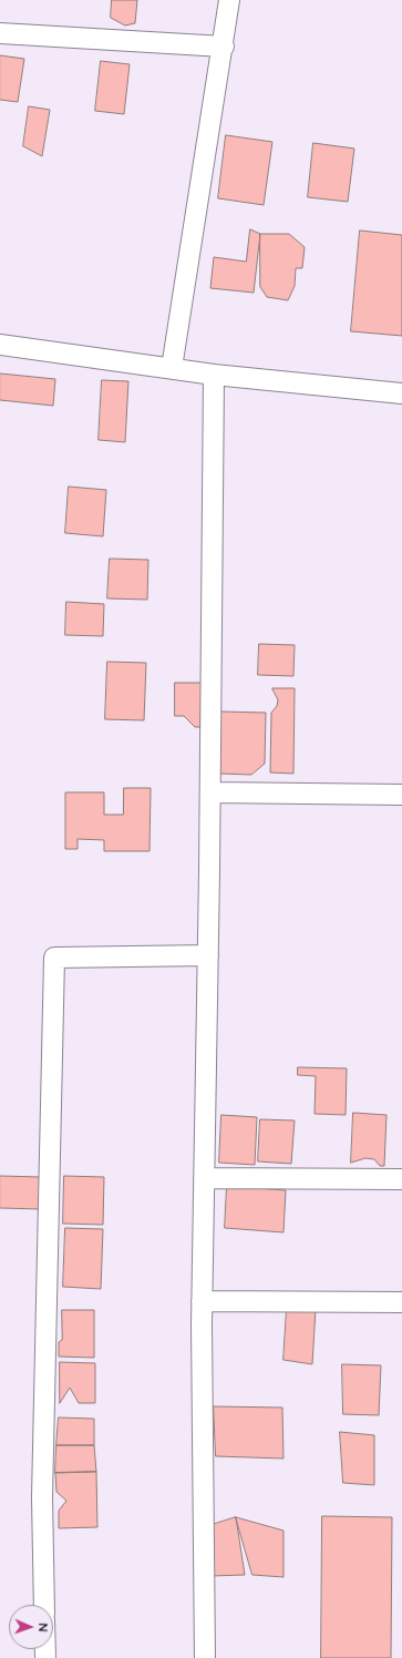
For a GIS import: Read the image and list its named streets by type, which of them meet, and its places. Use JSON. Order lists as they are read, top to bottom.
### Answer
{
  "north": "right"
}
